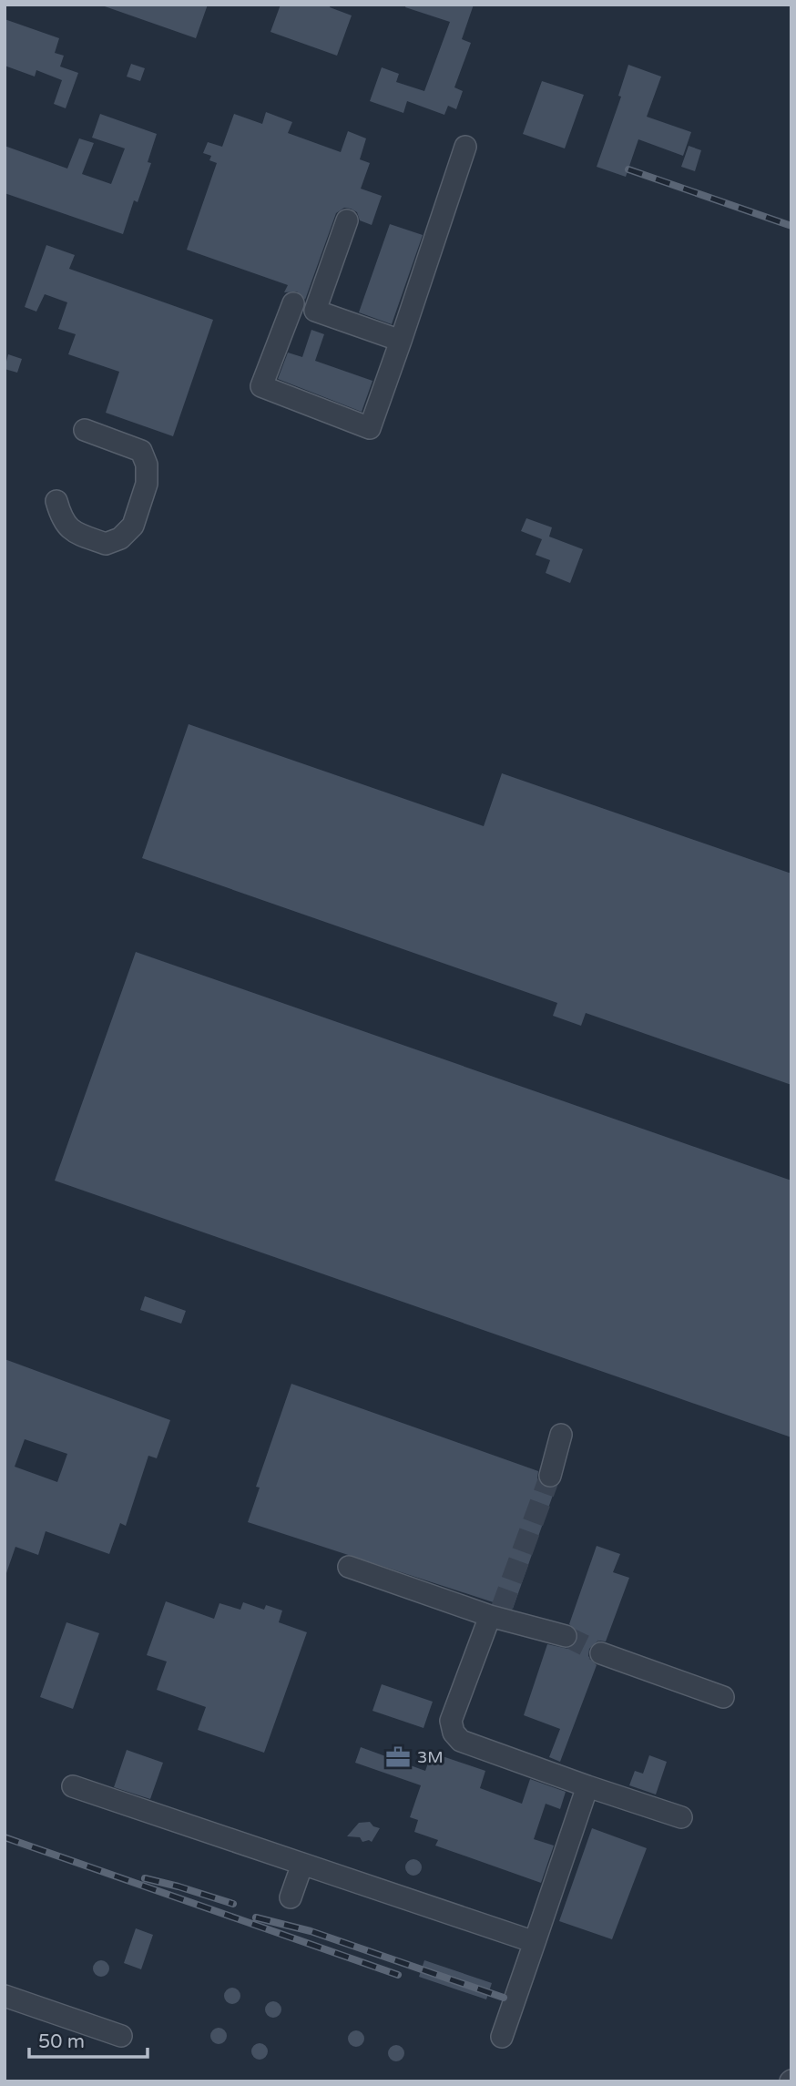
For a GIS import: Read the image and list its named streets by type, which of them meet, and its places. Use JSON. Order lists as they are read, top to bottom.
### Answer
{
  "places": {
    "office": ["3M"]
  },
  "scale_bar": "50 m"
}
